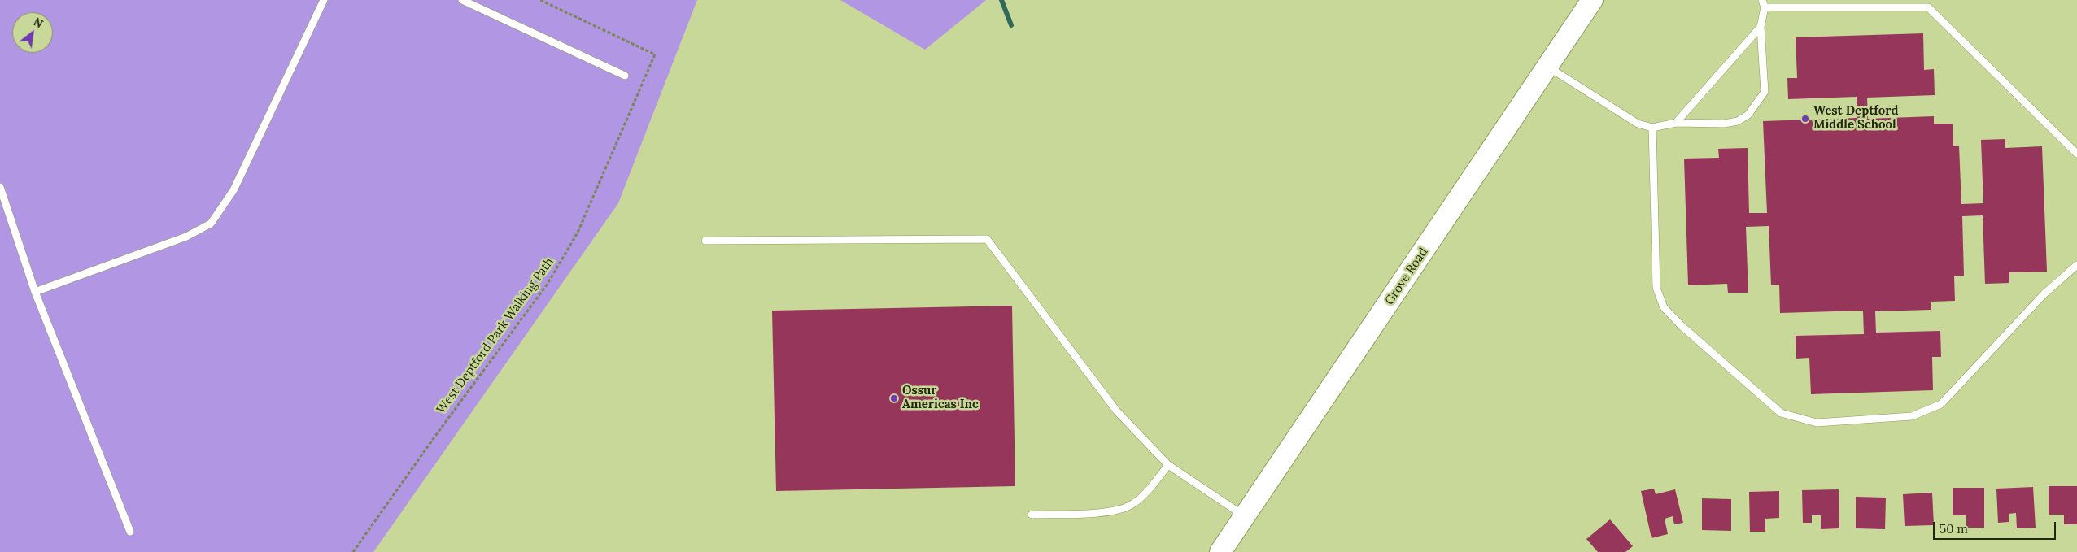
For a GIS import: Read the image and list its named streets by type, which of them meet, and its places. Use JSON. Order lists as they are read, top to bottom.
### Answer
{
  "streets": {
    "main road": ["Grove Road"],
    "path": ["West Deptford Park Walking Path"]
  },
  "places": ["West Deptford Middle School", "Ossur Americas Inc"],
  "scale_bar": "50 m",
  "north": "top right"
}
